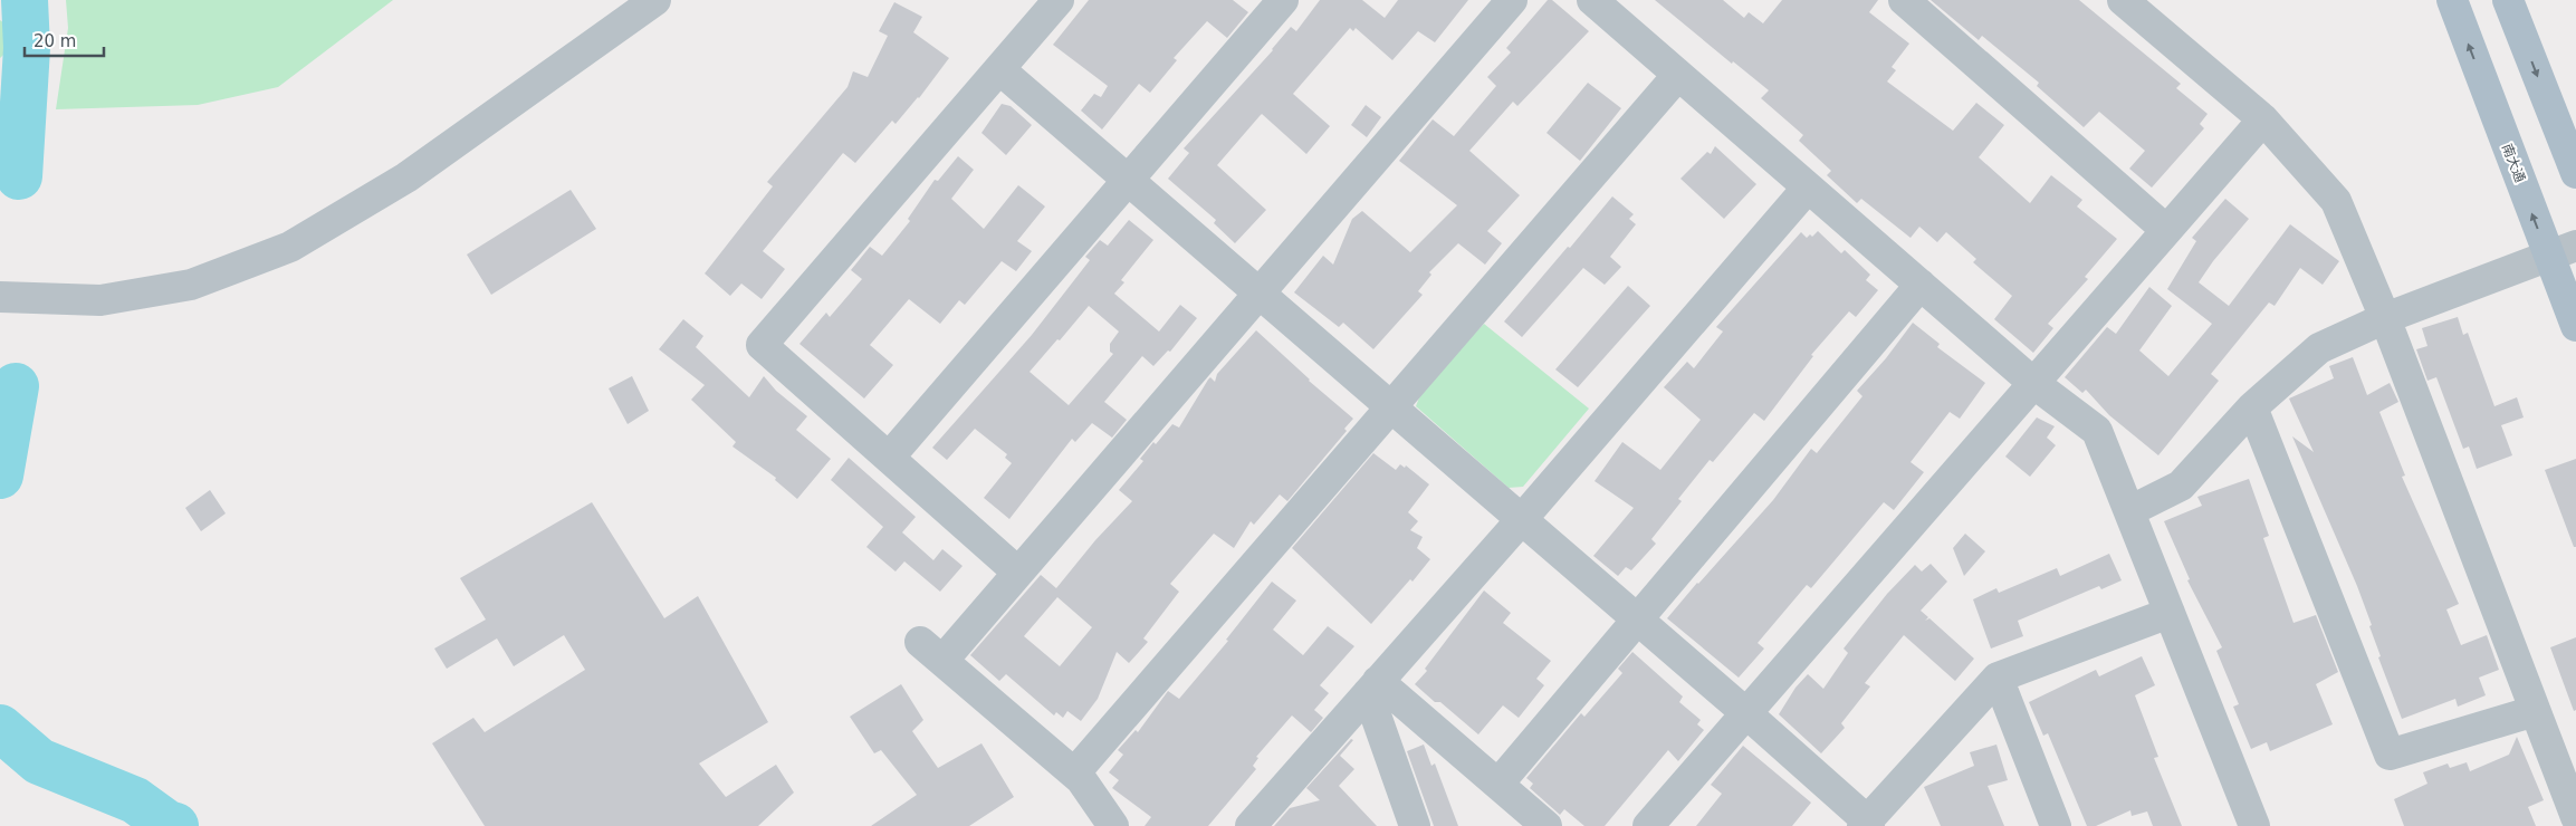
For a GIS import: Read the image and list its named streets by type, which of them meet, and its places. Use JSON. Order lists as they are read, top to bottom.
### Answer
{
  "streets": {
    "main road": ["南大通"]
  },
  "scale_bar": "20 m"
}
